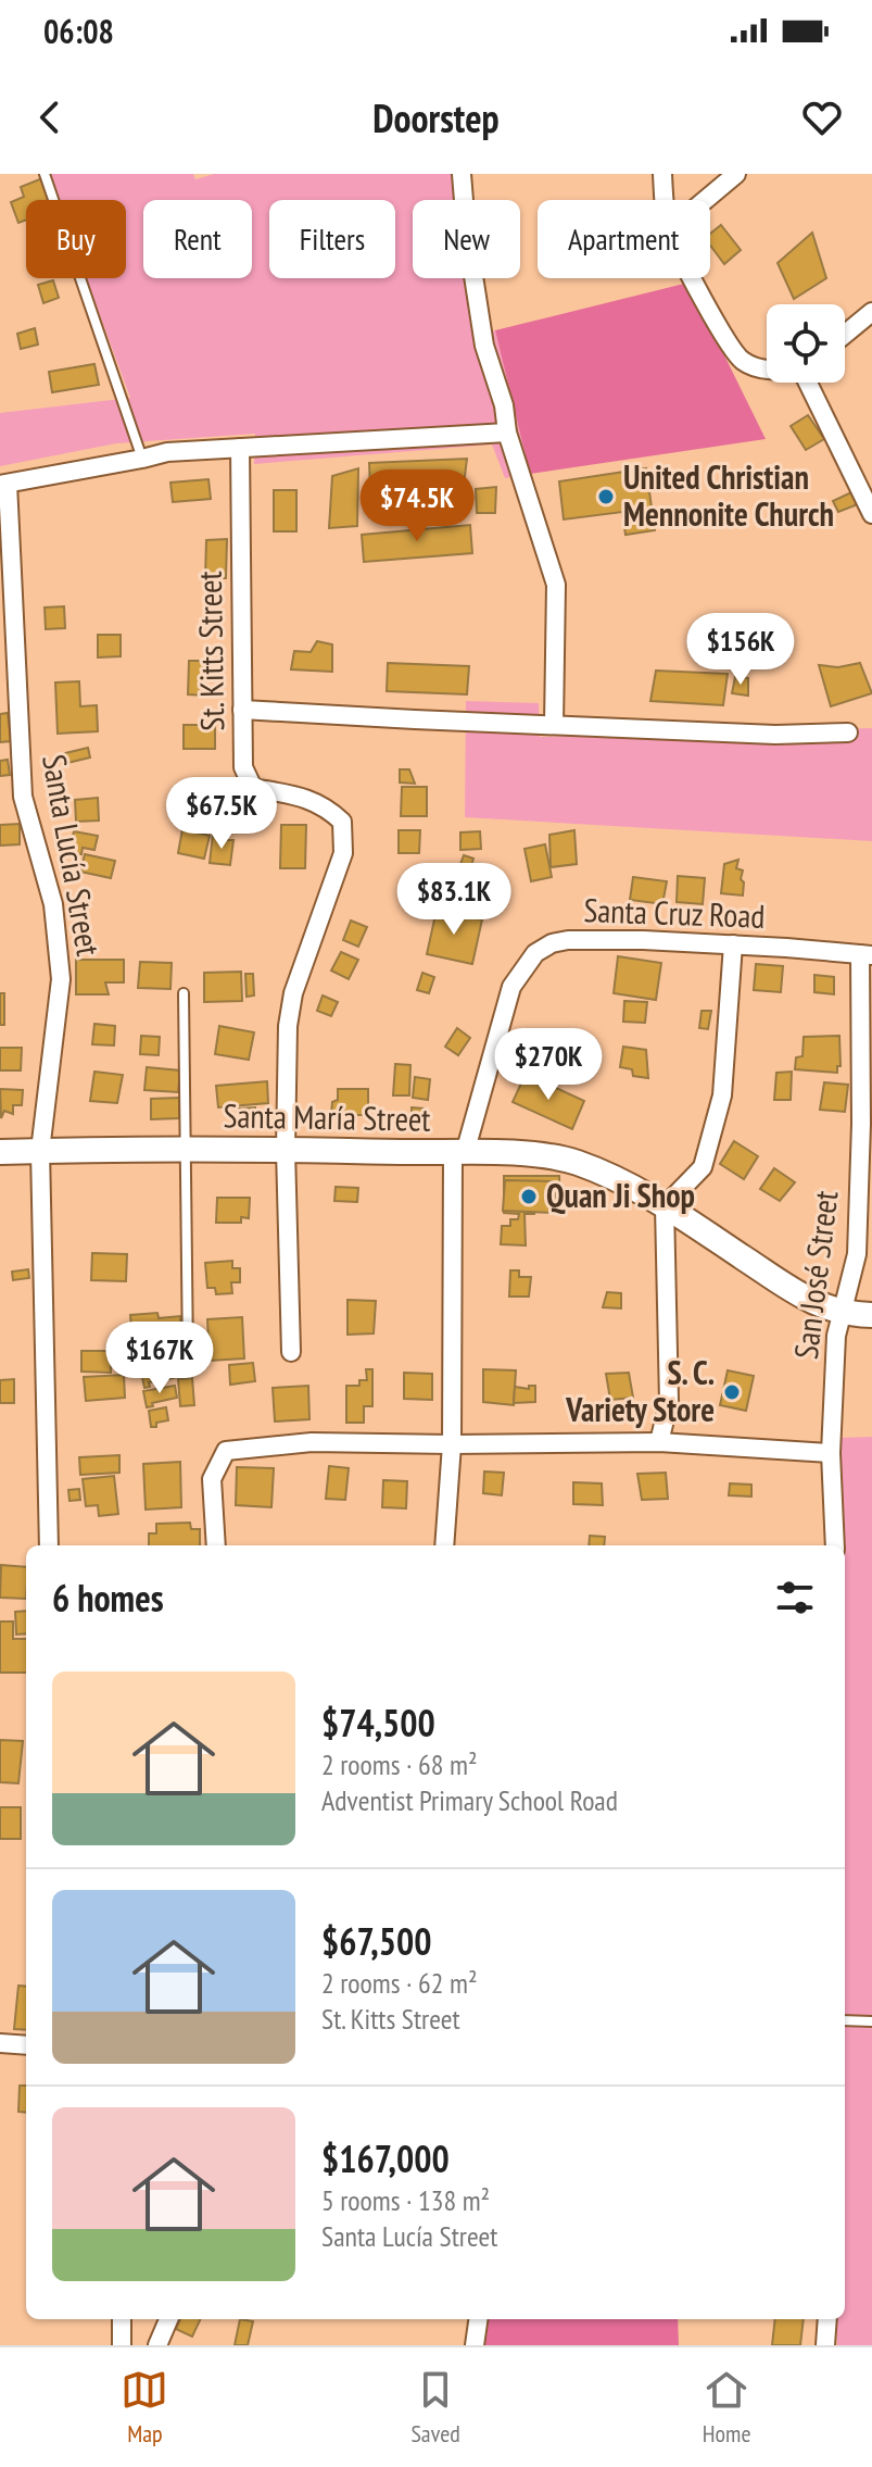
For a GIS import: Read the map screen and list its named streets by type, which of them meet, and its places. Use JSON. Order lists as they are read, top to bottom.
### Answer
{
  "streets": {
    "street": [
      "St. Kitts Street",
      "Santa Lucía Street",
      "Santa Cruz Road",
      "Santa María Street",
      "San José Street"
    ]
  },
  "crossings": [
    ["St. Kitts Street", "Santa María Street"],
    ["Santa Lucía Street", "Santa María Street"],
    ["Santa Cruz Road", "Santa María Street"],
    ["Santa Cruz Road", "San José Street"],
    ["Santa María Street", "San José Street"]
  ],
  "places": ["United Christian Mennonite Church", "Quan Ji Shop", "S. C. Variety Store"],
  "page": {
    "status": "06:08",
    "header": "Doorstep",
    "chip": [
      "Buy",
      "Rent",
      "Filters",
      "New",
      "Apartment"
    ],
    "price": [
      "$74.5K",
      "$156K",
      "$67.5K",
      "$83.1K",
      "$270K",
      "$167K"
    ],
    "heading": "6 homes",
    "list": [
      {
        "name": "$74,500",
        "note": "2 rooms · 68 m² · Adventist Primary School Road"
      },
      {
        "name": "$67,500",
        "note": "2 rooms · 62 m² · St. Kitts Street"
      },
      {
        "name": "$167,000",
        "note": "5 rooms · 138 m² · Santa Lucía Street"
      }
    ],
    "tabs": ["Map", "Saved", "Home"]
  }
}
